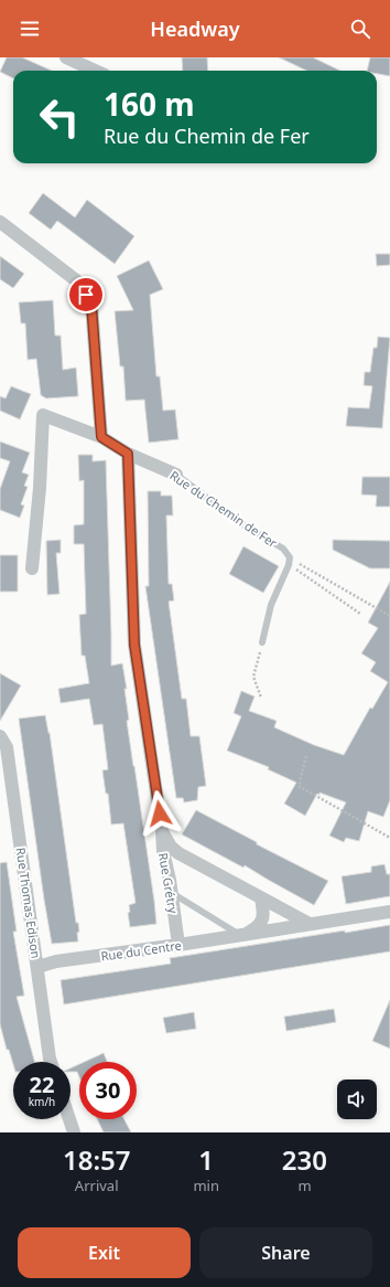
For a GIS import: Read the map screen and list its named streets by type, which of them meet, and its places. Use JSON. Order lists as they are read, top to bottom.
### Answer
{
  "streets": {
    "street": [
      "Rue du Chemin de Fer",
      "Rue Grétry",
      "Rue Thomas Edison",
      "Rue du Centre"
    ]
  },
  "crossings": [
    ["Rue du Chemin de Fer", "Rue Grétry"],
    ["Rue Grétry", "Rue du Centre"],
    ["Rue Thomas Edison", "Rue du Centre"]
  ],
  "page": {
    "header": "Headway",
    "turn": ["160 m", "Rue du Chemin de Fer"],
    "speed": "22 km/h",
    "limit": "30",
    "eta": [
      "18:57",
      "Arrival",
      "1",
      "min",
      "230",
      "m"
    ],
    "buttons": ["Exit", "Share"]
  }
}
